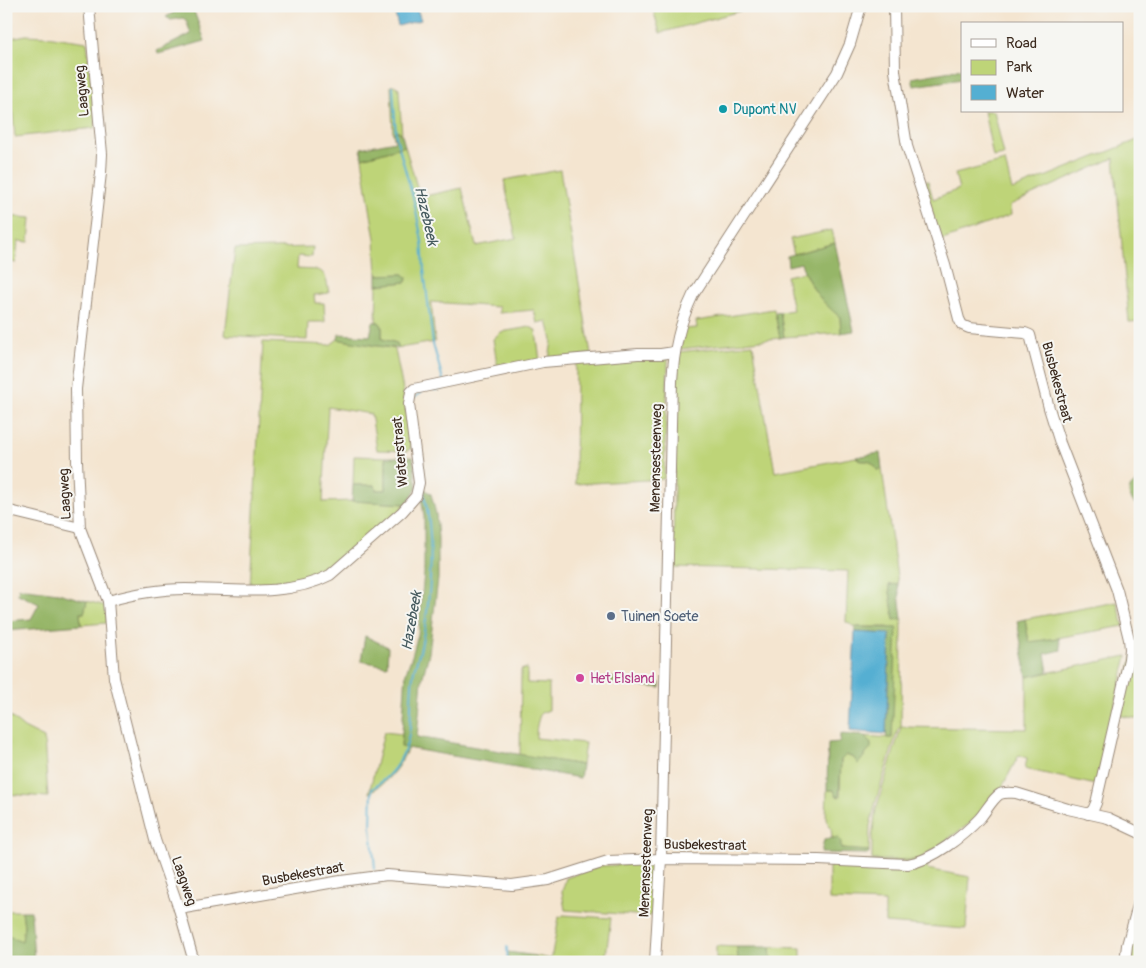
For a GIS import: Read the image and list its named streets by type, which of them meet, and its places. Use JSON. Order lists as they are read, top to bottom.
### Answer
{
  "streets": {
    "street": [
      "Laagweg",
      "Busbekestraat",
      "Waterstraat",
      "Menensesteenweg"
    ]
  },
  "crossings": [
    ["Laagweg", "Busbekestraat"],
    ["Laagweg", "Waterstraat"],
    ["Busbekestraat", "Menensesteenweg"],
    ["Waterstraat", "Menensesteenweg"]
  ],
  "water": ["Hazebeek"],
  "places": ["Dupont NV", "Tuinen Soete", "Het Elsland"],
  "legend": ["Road", "Park", "Water"]
}
